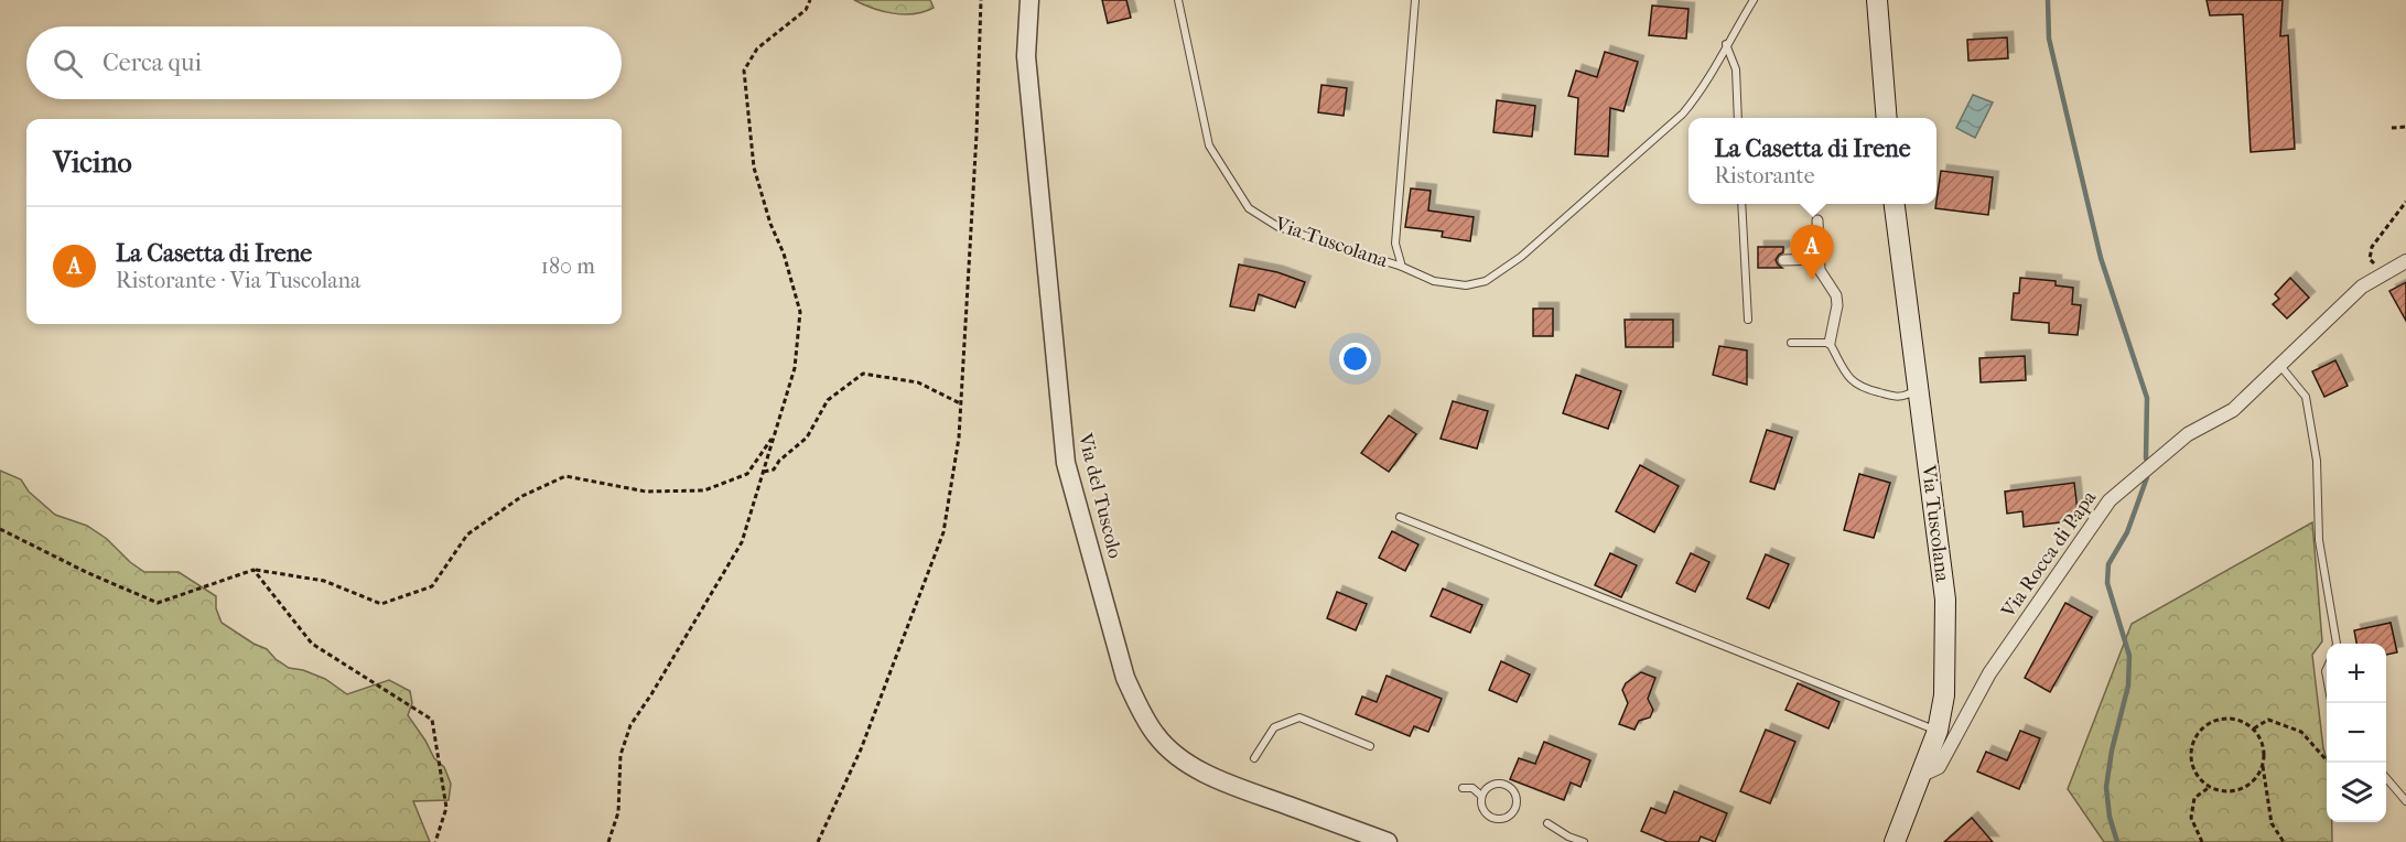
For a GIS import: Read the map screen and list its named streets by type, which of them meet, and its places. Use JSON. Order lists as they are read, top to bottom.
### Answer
{
  "streets": {
    "main road": ["Via Tuscolana"],
    "street": ["Via del Tuscolo", "Via Rocca di Papa"]
  },
  "crossings": [
    ["Via Tuscolana", "Via Rocca di Papa"]
  ],
  "page": {
    "search": "Cerca qui",
    "popup": ["La Casetta di Irene", "Ristorante"],
    "heading": "Vicino",
    "list": [
      {
        "mark": "A",
        "name": "La Casetta di Irene",
        "note": "Ristorante · Via Tuscolana",
        "value": "180 m"
      }
    ],
    "pins": "A",
    "map_buttons": ["+", "−"]
  }
}
